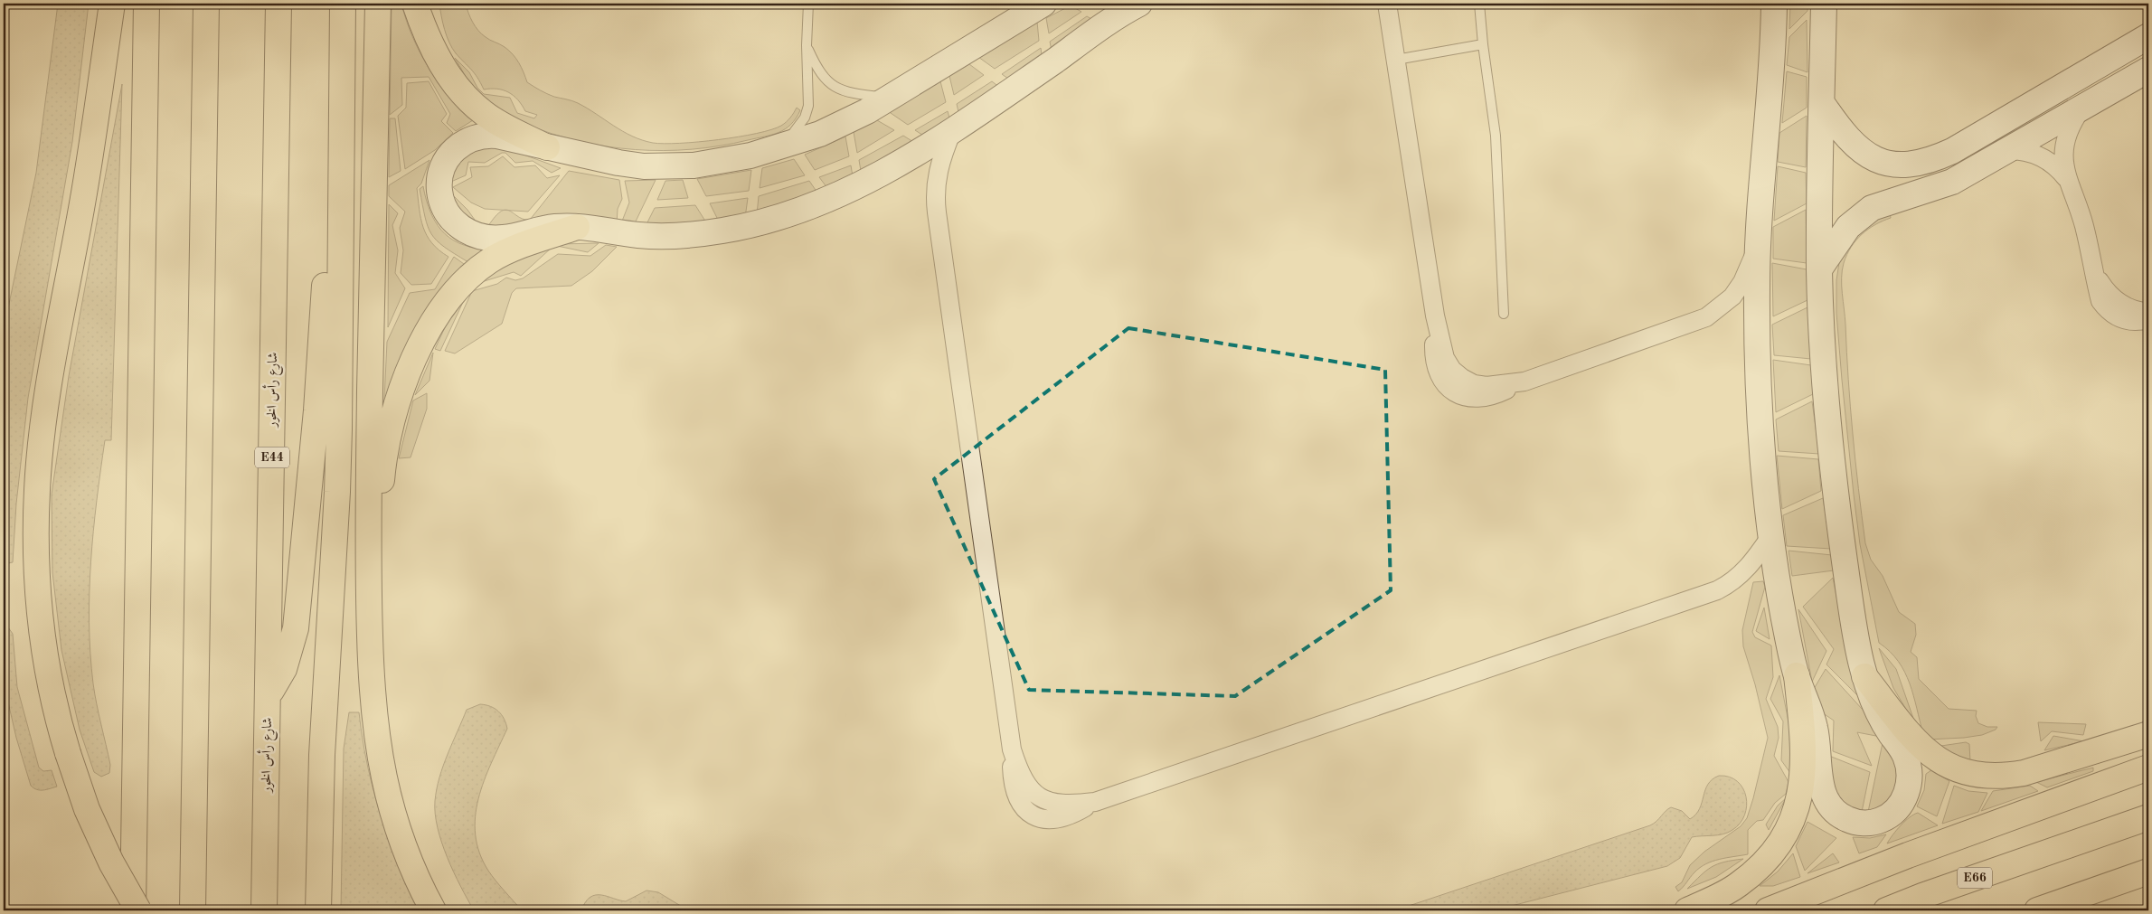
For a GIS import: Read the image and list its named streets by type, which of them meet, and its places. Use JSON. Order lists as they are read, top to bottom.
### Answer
{
  "streets": {
    "highway": ["شارع رأس الخور", "E44", "E66"]
  }
}
